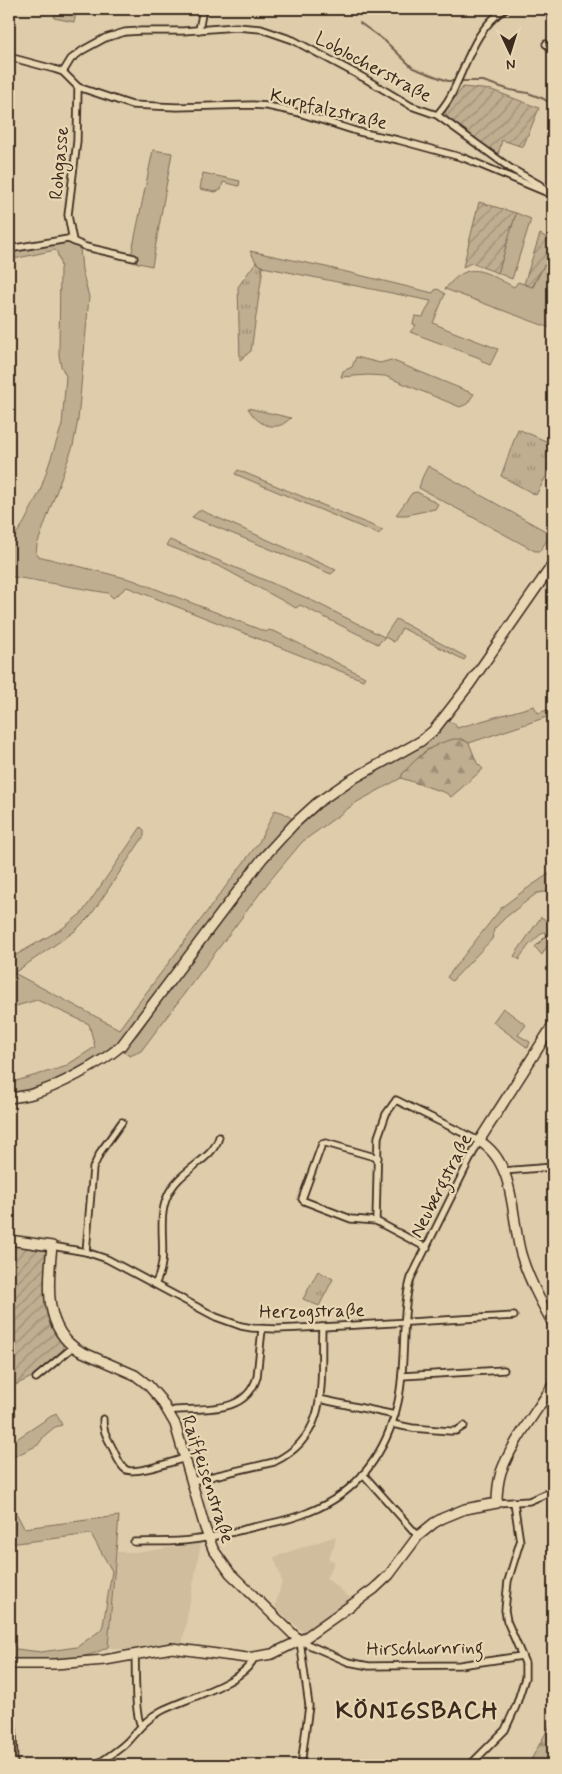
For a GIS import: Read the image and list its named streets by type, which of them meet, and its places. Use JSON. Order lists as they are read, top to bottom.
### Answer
{
  "streets": {
    "street": [
      "Loblocherstraße",
      "Kurpfalzstraße",
      "Rohgasse",
      "Neubergstraße",
      "Herzogstraße",
      "Raiffeisenstraße",
      "Hirschhornring"
    ]
  },
  "crossings": [
    ["Loblocherstraße", "Kurpfalzstraße"],
    ["Kurpfalzstraße", "Rohgasse"],
    ["Neubergstraße", "Herzogstraße"],
    ["Neubergstraße", "Raiffeisenstraße"],
    ["Raiffeisenstraße", "Hirschhornring"]
  ],
  "districts": ["KÖNIGSBACH"],
  "north": "bottom"
}
